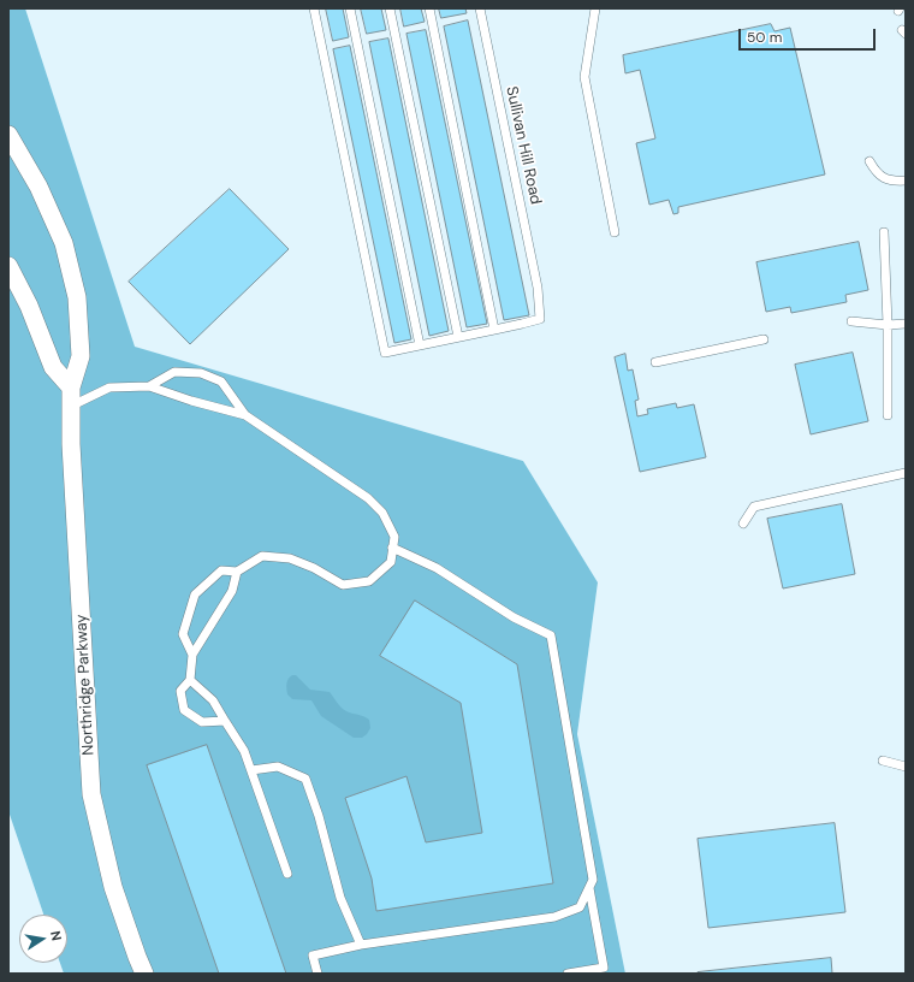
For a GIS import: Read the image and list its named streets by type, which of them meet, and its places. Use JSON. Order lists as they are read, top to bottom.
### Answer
{
  "streets": {
    "street": ["Northridge Parkway"],
    "lane": ["Sullivan Hill Road"]
  },
  "scale_bar": "50 m",
  "north": "right"
}
